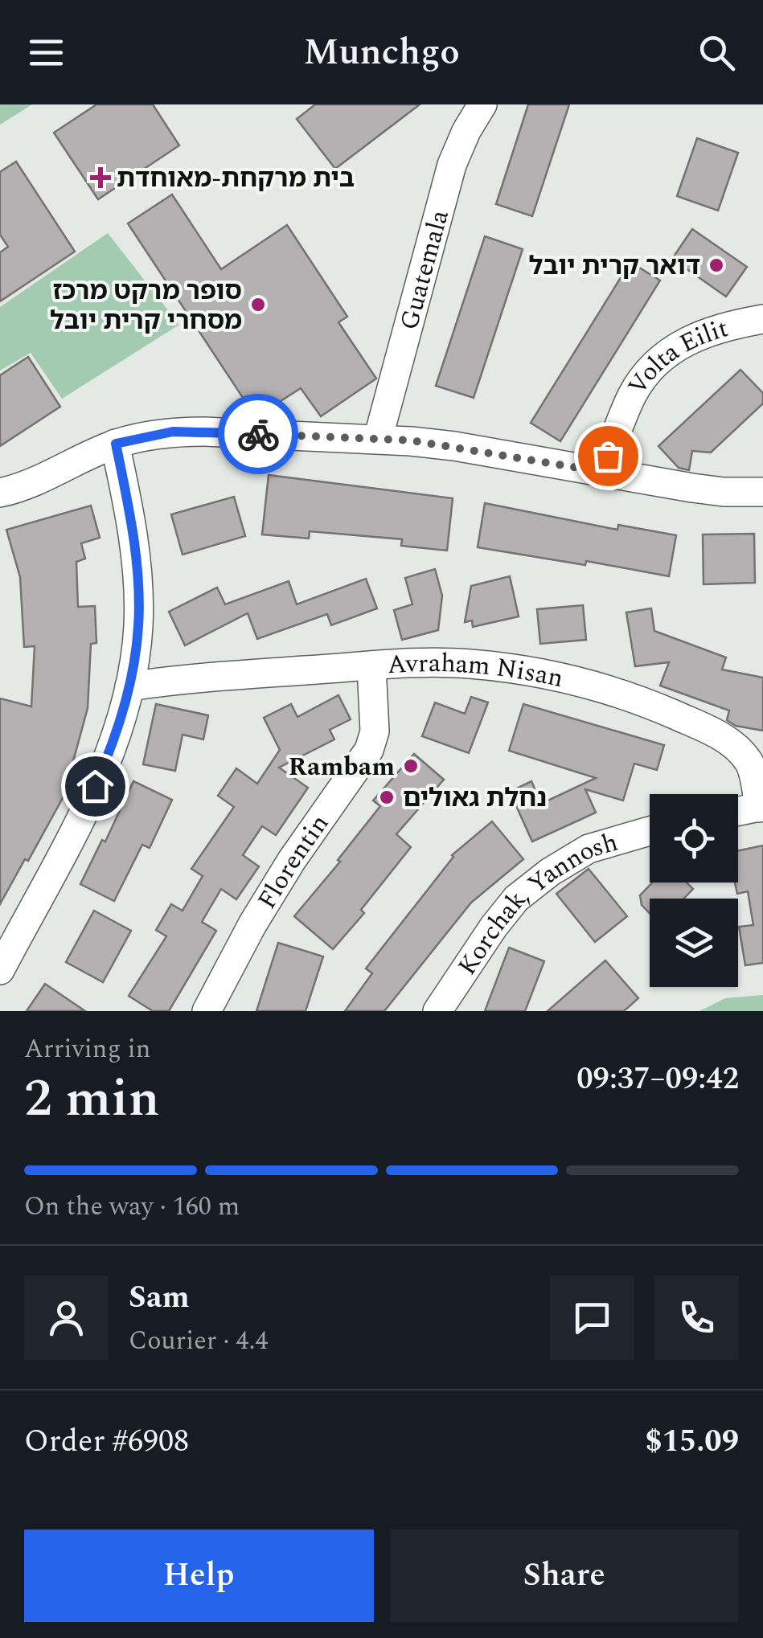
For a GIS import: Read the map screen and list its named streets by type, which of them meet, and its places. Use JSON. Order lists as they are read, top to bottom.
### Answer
{
  "streets": {
    "street": [
      "Guatemala",
      "Volta Eilit",
      "Avraham Nisan",
      "Florentin",
      "Korchak, Yannosh"
    ]
  },
  "crossings": [
    ["Avraham Nisan", "Florentin"]
  ],
  "places": {
    "health": ["בית מרקחת-מאוחדת"],
    "other": [
      "דואר קרית יובל",
      "סופר מרקט מרכז מסחרי קרית יובל",
      "Rambam",
      "נחלת גאולים"
    ]
  },
  "page": {
    "header": "Munchgo",
    "heading": ["2 min", "Arriving in", "09:37–09:42"],
    "panel": [
      "Sam",
      "Courier · 4.4",
      "Order #6908",
      "$15.09"
    ],
    "bar": "On the way · 160 m",
    "buttons": ["Help", "Share"]
  }
}
